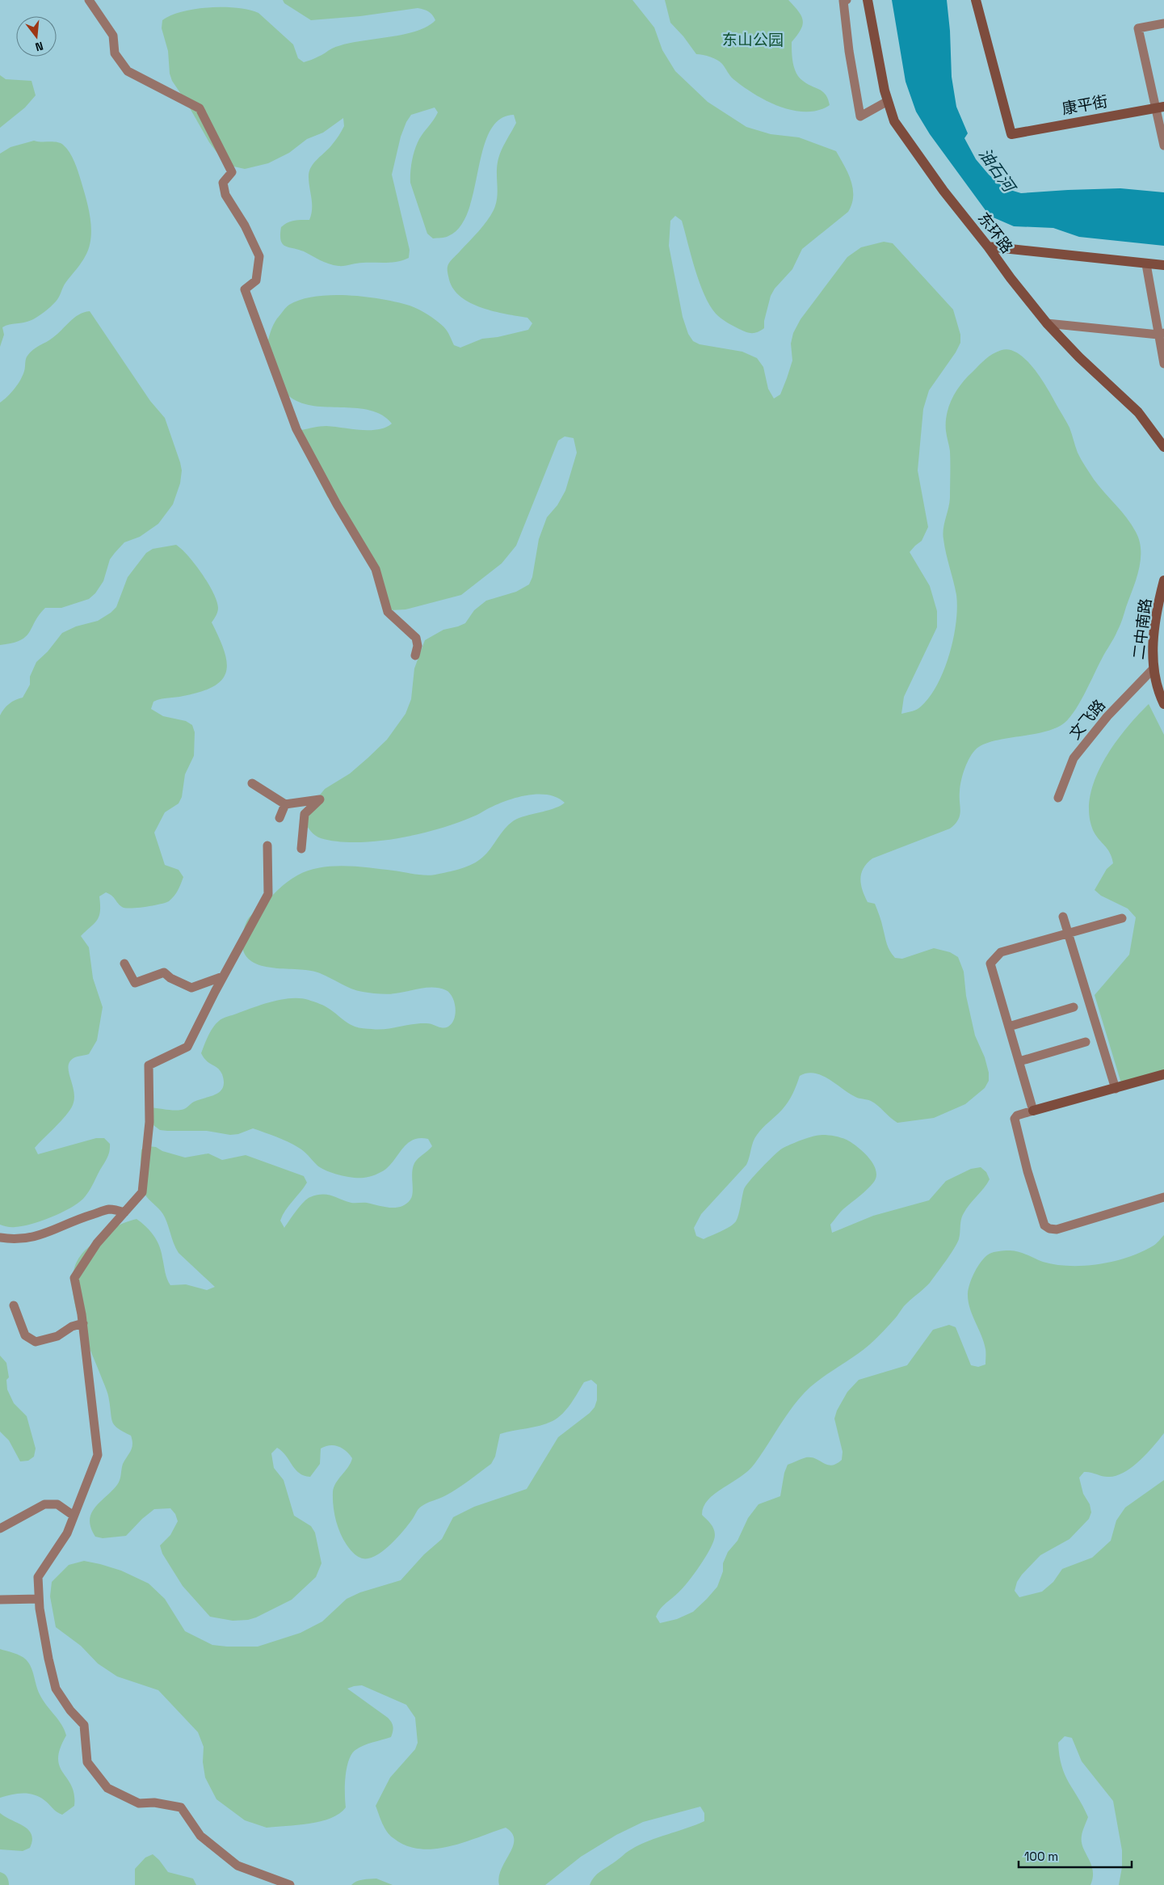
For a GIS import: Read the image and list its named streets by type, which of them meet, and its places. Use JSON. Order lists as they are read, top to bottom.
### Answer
{
  "streets": {
    "street": [
      "康平街",
      "东环路",
      "二中南路",
      "文飞路"
    ]
  },
  "crossings": [
    ["二中南路", "文飞路"]
  ],
  "water": ["油石河"],
  "parks": ["东山公园"],
  "scale_bar": "100 m",
  "north": "bottom"
}
